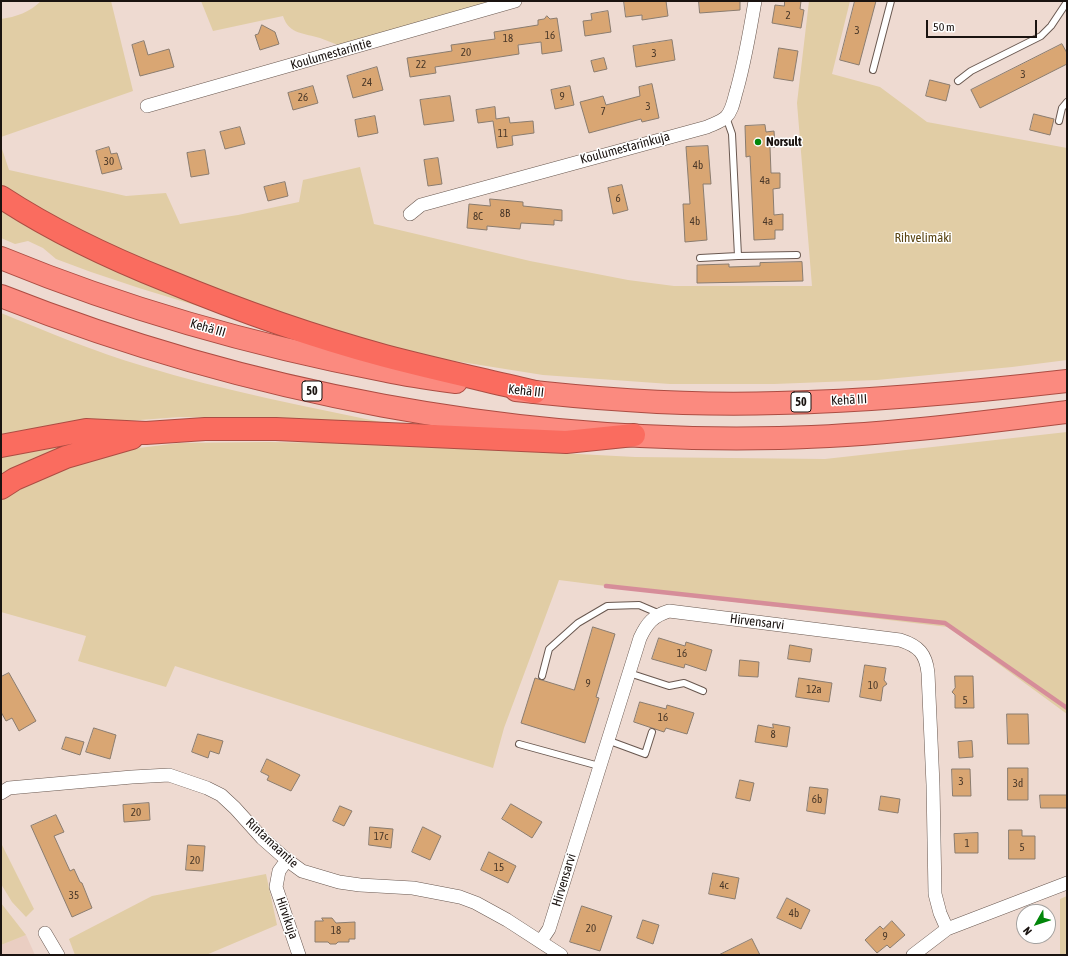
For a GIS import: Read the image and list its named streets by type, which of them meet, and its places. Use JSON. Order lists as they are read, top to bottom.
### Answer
{
  "streets": {
    "highway": ["Kehä III", "50"],
    "street": [
      "Koulumestarintie",
      "Koulumestarinkuja",
      "Hirvensarvi",
      "Rintamaantie",
      "Hirvikuja"
    ]
  },
  "crossings": [
    ["Hirvensarvi", "Rintamaantie"],
    ["Rintamaantie", "Hirvikuja"]
  ],
  "parks": ["Rihvelimäki"],
  "places": ["Norsult"],
  "house_numbers": [
    "2",
    "3",
    "16",
    "18",
    "20",
    "3",
    "22",
    "3",
    "24",
    "9",
    "26",
    "3",
    "7",
    "11",
    "30",
    "4b",
    "4a",
    "6",
    "8B",
    "8C",
    "4b",
    "4a",
    "16",
    "9",
    "10",
    "12a",
    "5",
    "16",
    "8",
    "3",
    "3d",
    "6b",
    "20",
    "17c",
    "1",
    "5",
    "20",
    "15",
    "4c",
    "35",
    "4b",
    "20",
    "18",
    "9"
  ],
  "scale_bar": "50 m",
  "north": "bottom left"
}
